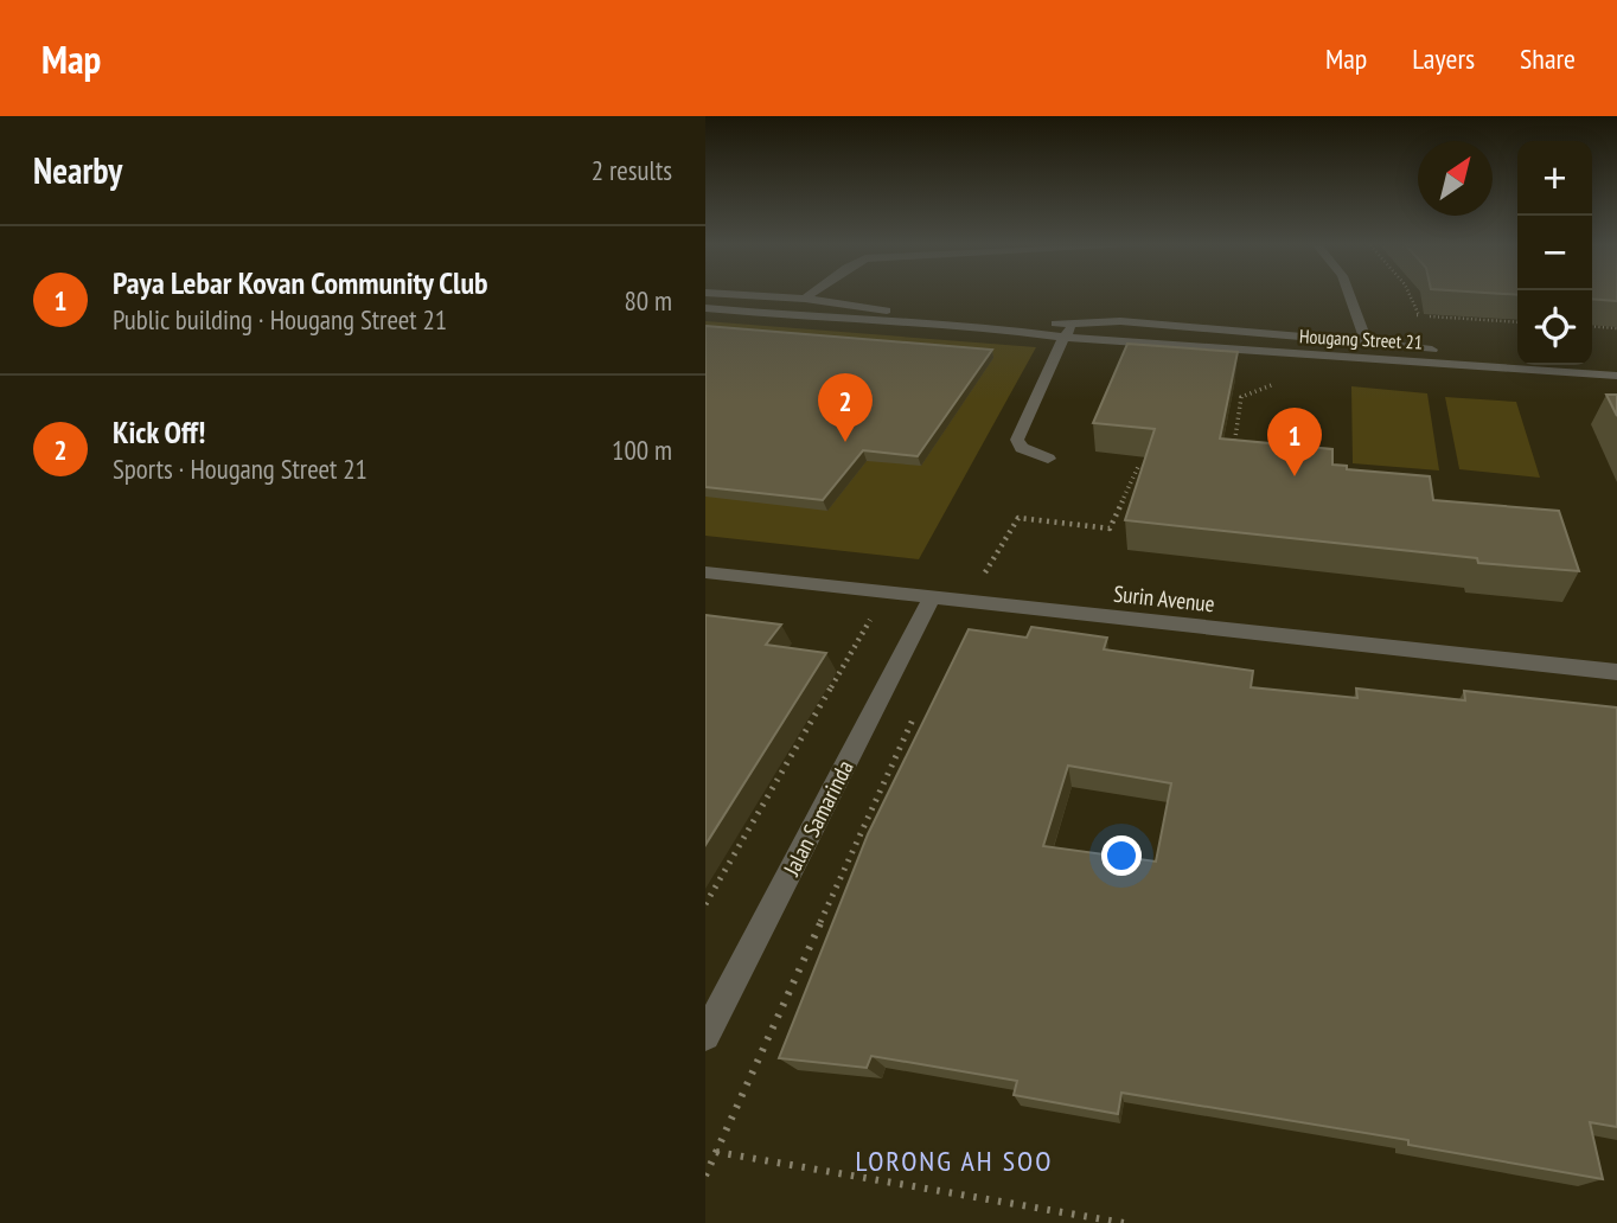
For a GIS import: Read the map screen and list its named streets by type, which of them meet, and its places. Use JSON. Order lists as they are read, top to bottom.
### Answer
{
  "streets": {
    "street": ["Hougang Street 21", "Surin Avenue", "Jalan Samarinda"]
  },
  "crossings": [
    ["Surin Avenue", "Jalan Samarinda"]
  ],
  "districts": ["LORONG AH SOO"],
  "north": "top right",
  "page": {
    "header": "Map",
    "nav": ["Map", "Layers", "Share"],
    "heading": ["Nearby", "2 results"],
    "map_buttons": ["+", "−"],
    "list": [
      {
        "mark": "1",
        "name": "Paya Lebar Kovan Community Club",
        "note": "Public building · Hougang Street 21",
        "value": "80 m"
      },
      {
        "mark": "2",
        "name": "Kick Off!",
        "note": "Sports · Hougang Street 21",
        "value": "100 m"
      }
    ],
    "pins": ["2", "1"]
  }
}
